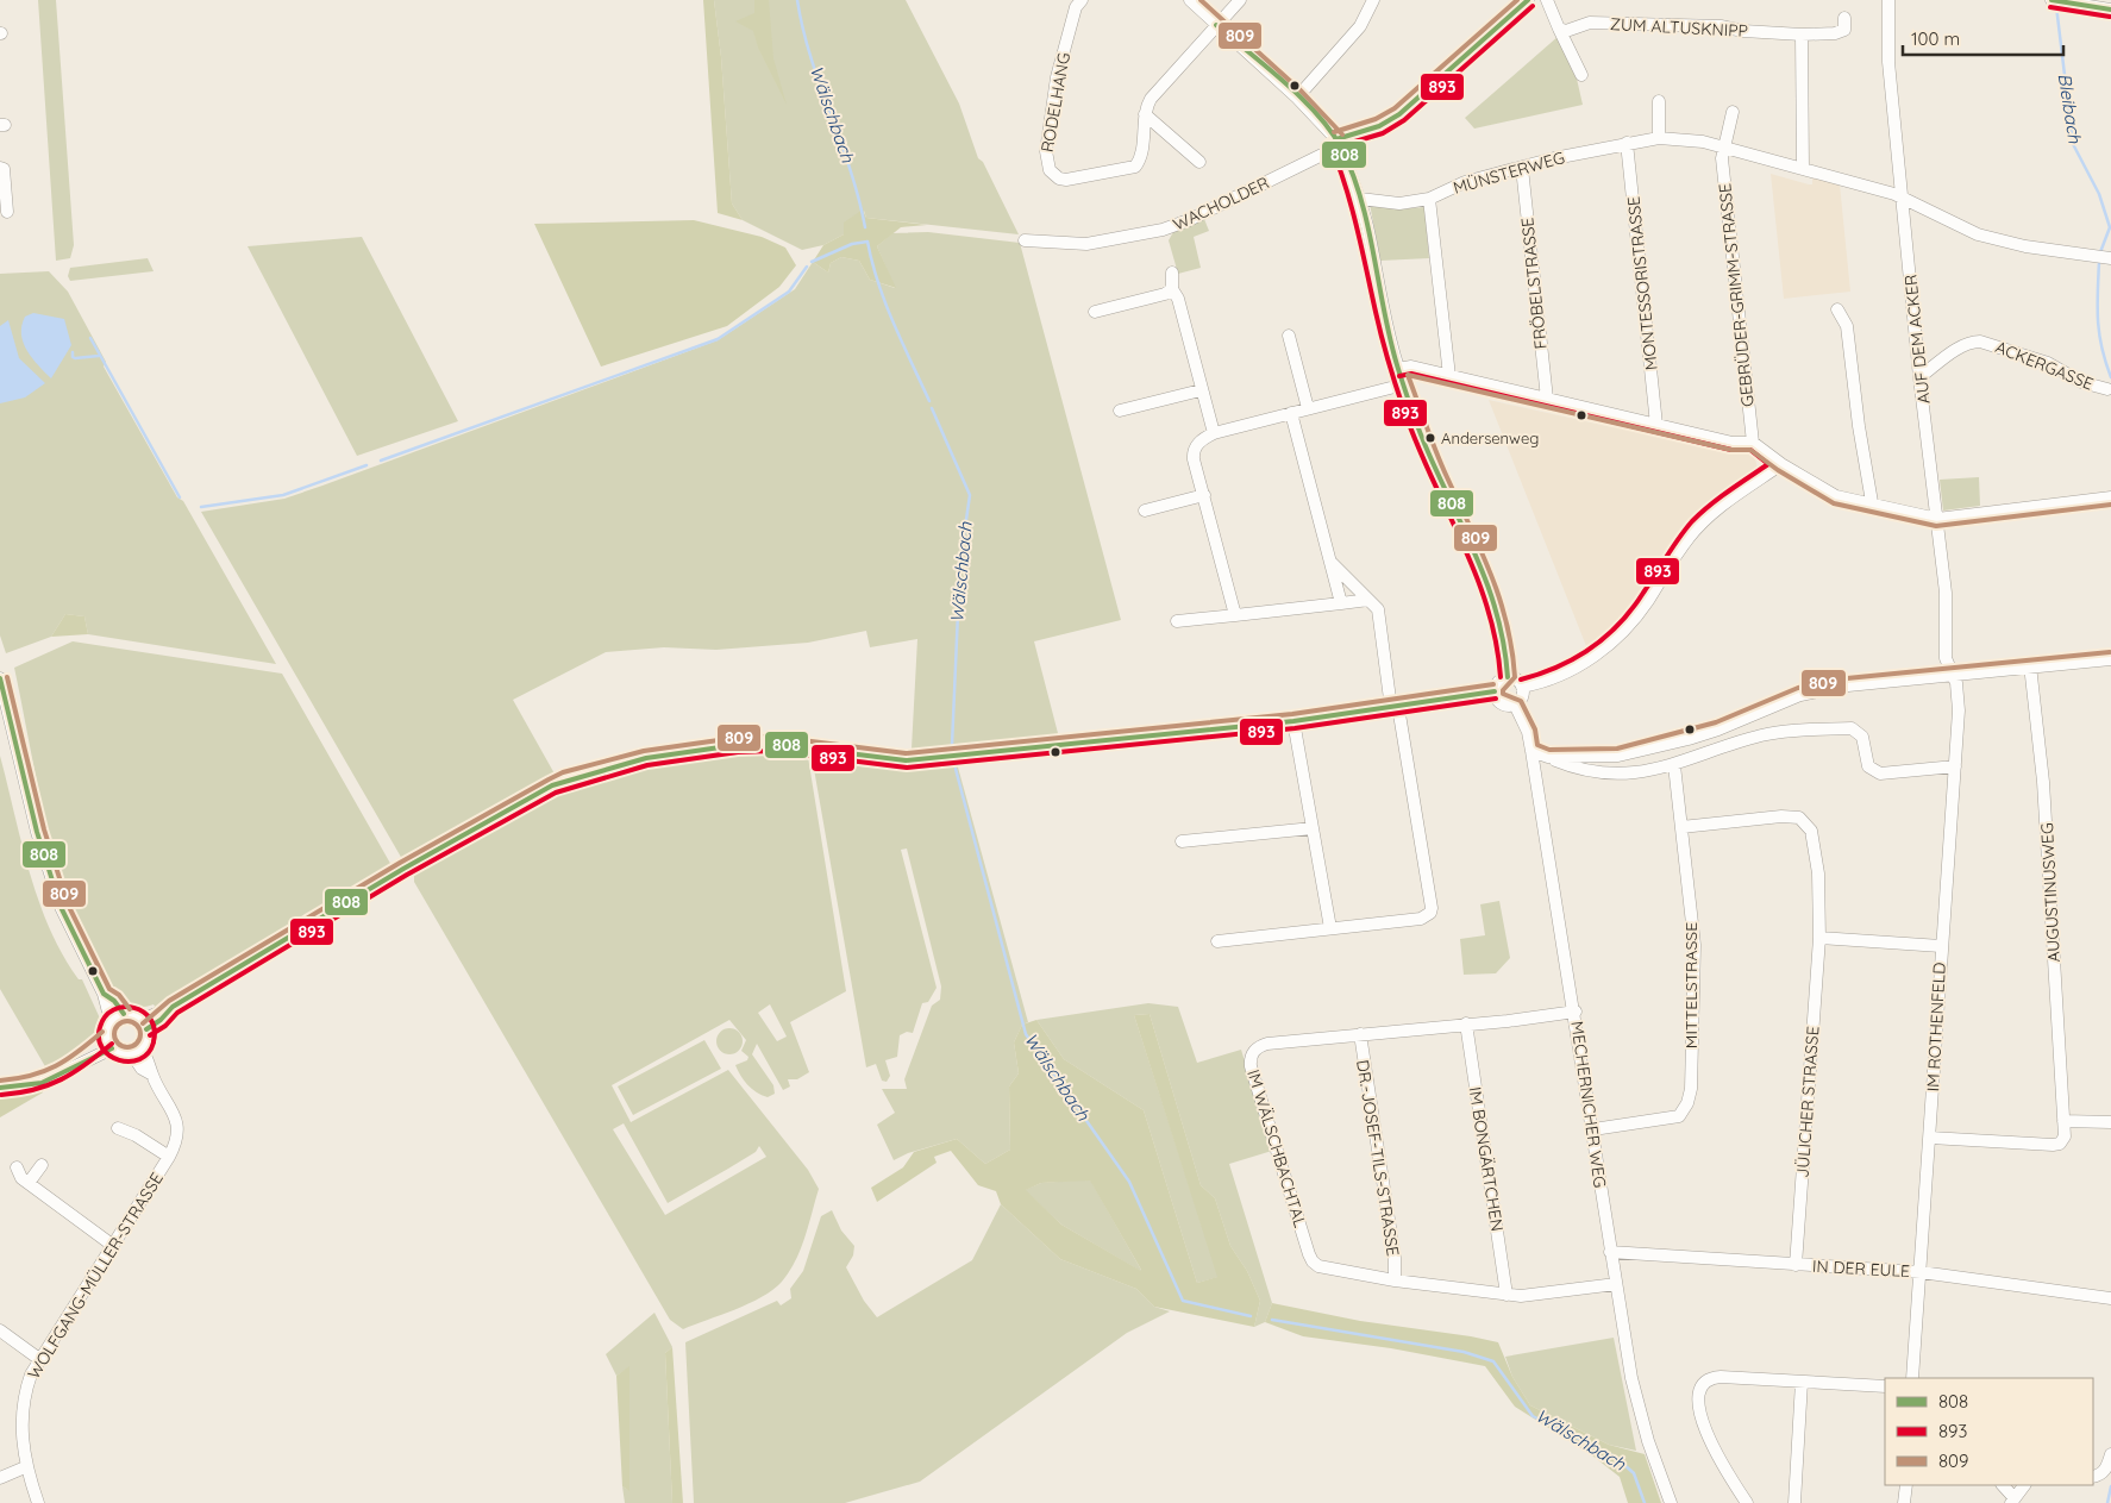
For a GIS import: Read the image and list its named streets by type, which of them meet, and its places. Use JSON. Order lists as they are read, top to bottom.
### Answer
{
  "streets": {
    "street": [
      "ZUM ALTUSKNIPP",
      "RODELHANG",
      "MÜNSTERWEG",
      "WACHOLDER",
      "FRÖBELSTRASSE",
      "MONTESSORISTRASSE",
      "GEBRÜDER-GRIMM-STRASSE",
      "AUF DEM ACKER",
      "ACKERGASSE",
      "AUGUSTINUSWEG",
      "MITTELSTRASSE",
      "IM ROTHENFELD",
      "JÜLICHER STRASSE",
      "MECHERNICHER WEG",
      "IM WÄLSCHBACHTAL",
      "DR.-JOSEF-TILS-STRASSE",
      "IM BONGÄRTCHEN",
      "IN DER EULE",
      "WOLFGANG-MÜLLER-STRASSE"
    ]
  },
  "crossings": [
    ["MÜNSTERWEG", "FRÖBELSTRASSE"],
    ["MÜNSTERWEG", "MONTESSORISTRASSE"],
    ["MÜNSTERWEG", "GEBRÜDER-GRIMM-STRASSE"],
    ["MÜNSTERWEG", "AUF DEM ACKER"],
    ["AUF DEM ACKER", "ACKERGASSE"],
    ["AUF DEM ACKER", "IM ROTHENFELD"],
    ["AUGUSTINUSWEG", "IM ROTHENFELD"],
    ["MITTELSTRASSE", "JÜLICHER STRASSE"],
    ["MITTELSTRASSE", "MECHERNICHER WEG"],
    ["IM ROTHENFELD", "IN DER EULE"],
    ["JÜLICHER STRASSE", "IN DER EULE"],
    ["MECHERNICHER WEG", "IM WÄLSCHBACHTAL"],
    ["MECHERNICHER WEG", "IN DER EULE"],
    ["IM WÄLSCHBACHTAL", "DR.-JOSEF-TILS-STRASSE"],
    ["IM WÄLSCHBACHTAL", "IM BONGÄRTCHEN"]
  ],
  "water": ["Bleibach", "Wälschbach"],
  "places": ["Andersenweg"],
  "lines": ["transit line 808", "transit line 809", "transit line 893"],
  "legend": ["808", "893", "809"],
  "scale_bar": "100 m"
}
